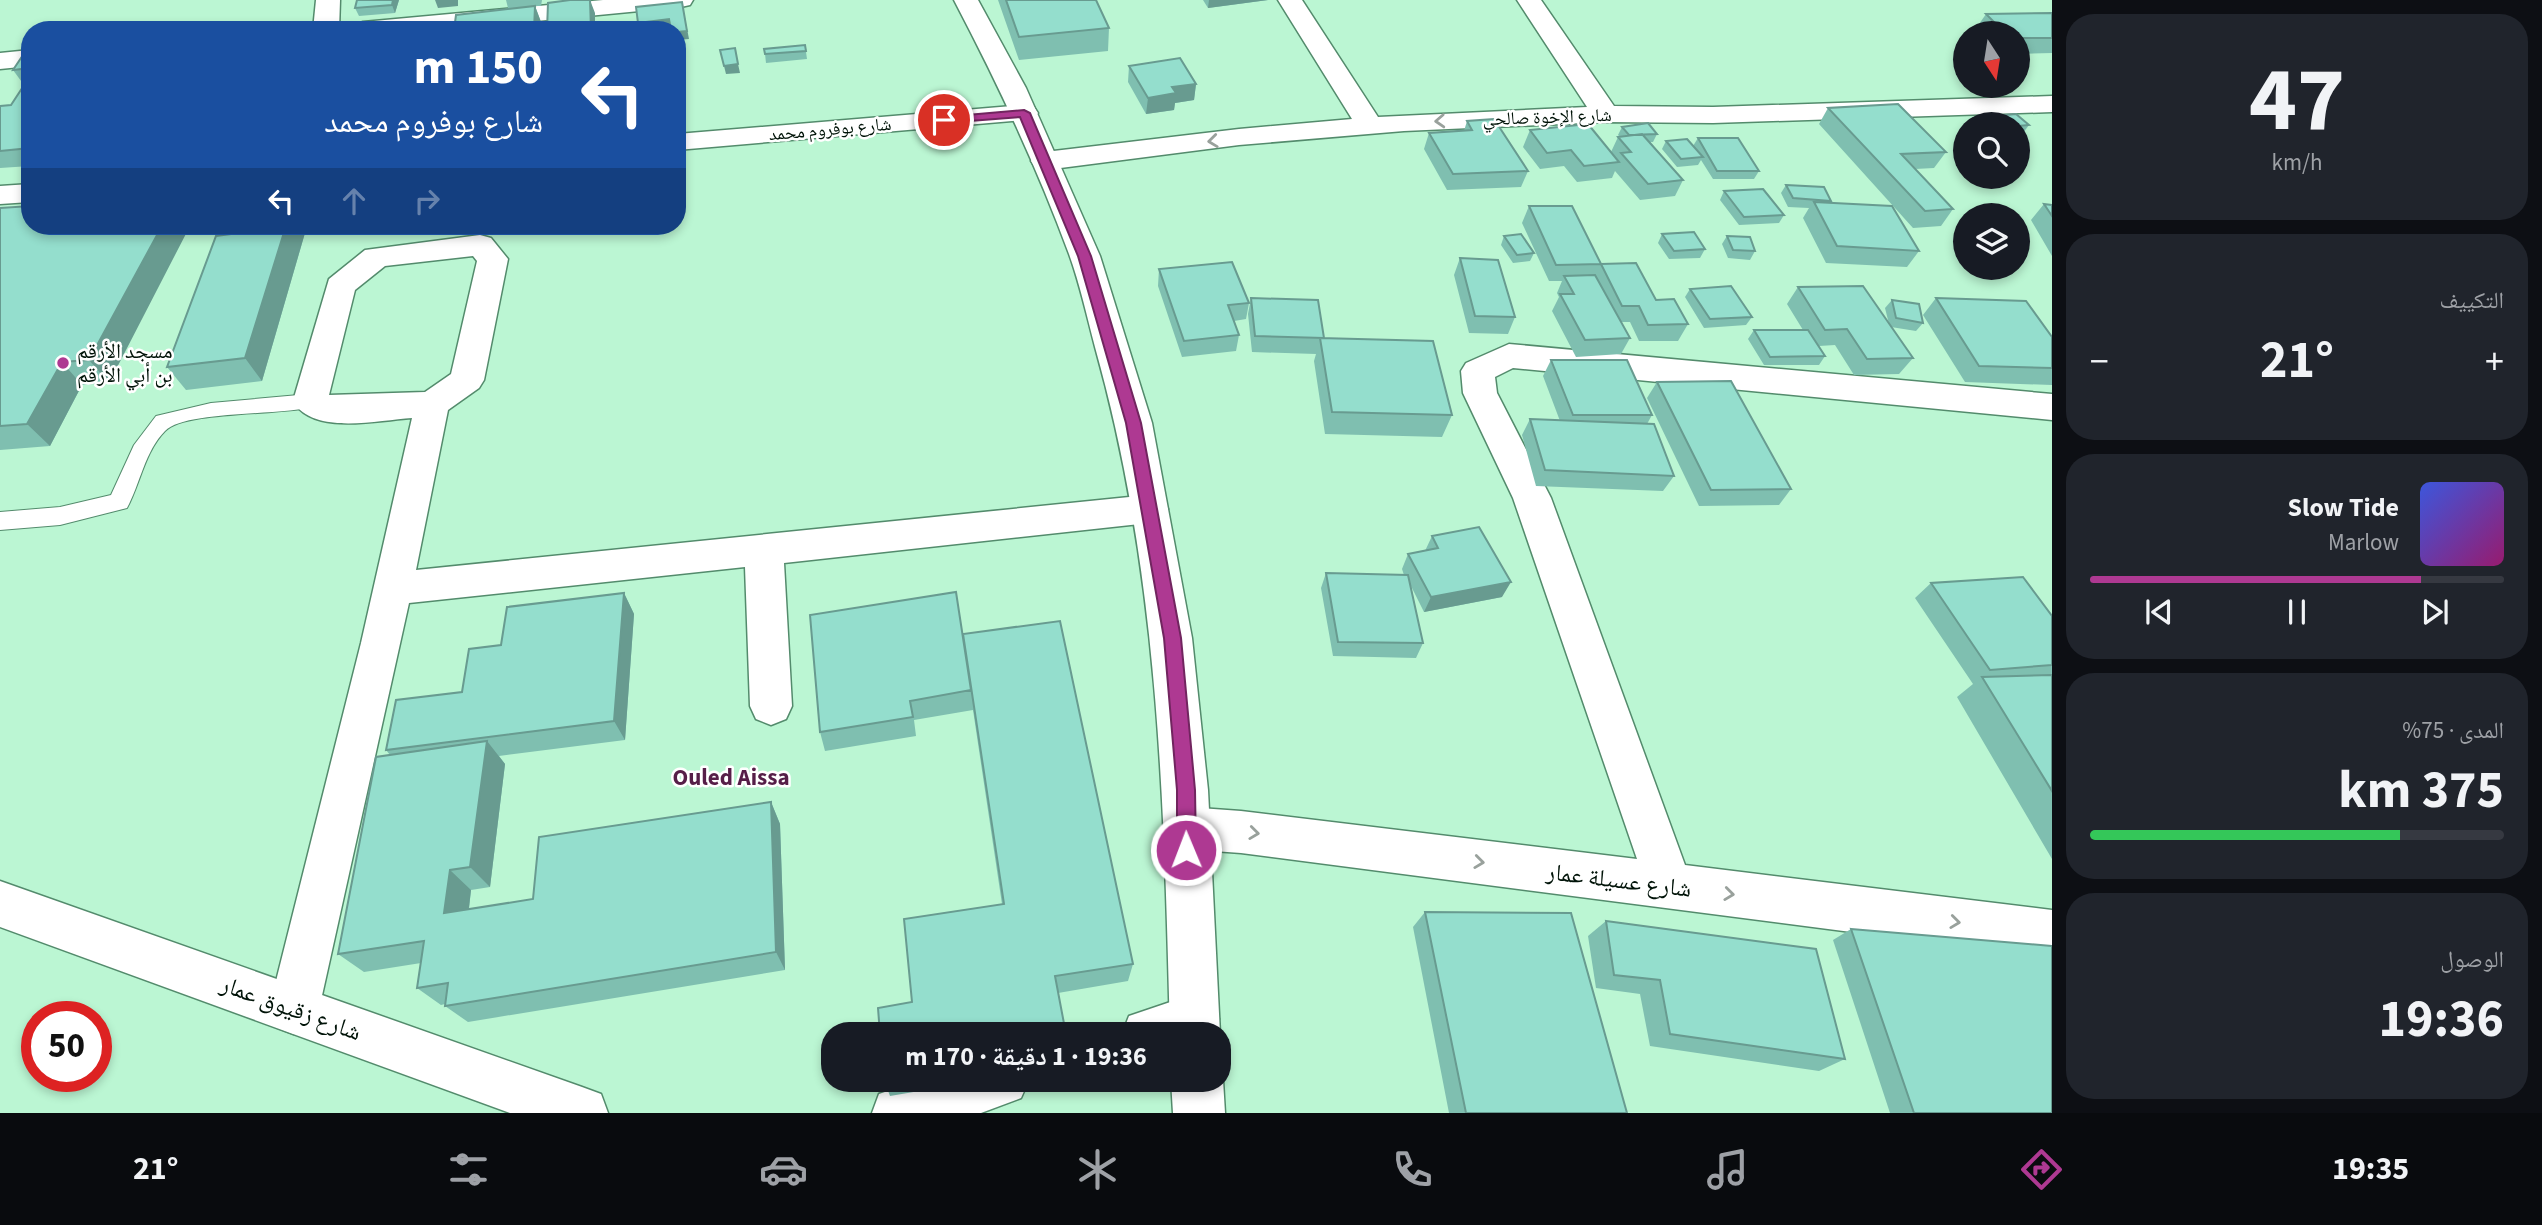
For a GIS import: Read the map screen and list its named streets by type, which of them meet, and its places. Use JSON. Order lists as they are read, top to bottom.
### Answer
{
  "streets": {
    "street": [
      "شارع الإخوة صالحي",
      "شارع بوفروم محمد",
      "شارع عسيلة عمار",
      "شارع زقيوق عمار"
    ]
  },
  "one_way": ["شارع الإخوة صالحي", "شارع عسيلة عمار"],
  "districts": ["Ouled Aissa"],
  "places": ["مسجد الأرقم بن أبي الأرقم"],
  "north": "bottom",
  "page": {
    "tile": [
      ["47", "km/h"],
      "التكييف",
      ["المدى · 75%", "375 km"],
      ["الوصول", "19:36"]
    ],
    "turn": ["150 m", "شارع بوفروم محمد"],
    "heat": ["−", "21°", "+"],
    "song": ["Slow Tide", "Marlow"],
    "limit": "50",
    "trip": "19:36 · 1 دقيقة · 170 m",
    "tabs": ["19:35", "21°"]
  }
}
